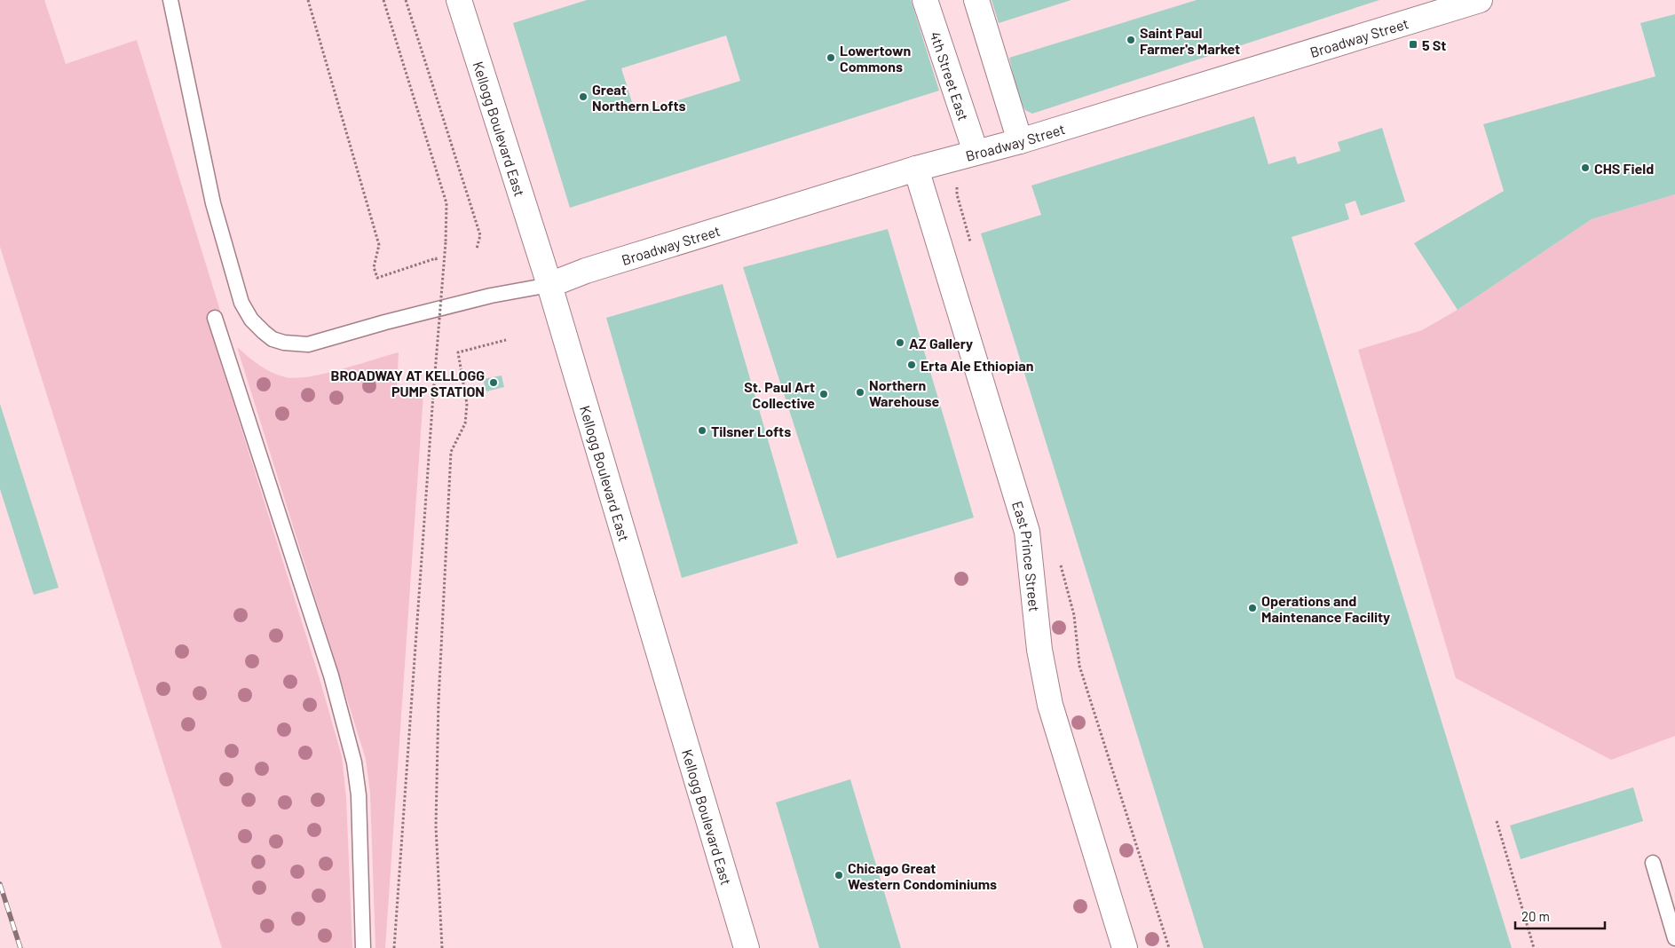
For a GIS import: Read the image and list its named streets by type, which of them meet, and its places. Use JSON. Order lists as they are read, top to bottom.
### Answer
{
  "streets": {
    "street": [
      "Broadway Street",
      "4th Street East",
      "Kellogg Boulevard East",
      "East Prince Street"
    ]
  },
  "crossings": [
    ["Broadway Street", "4th Street East"],
    ["Broadway Street", "Kellogg Boulevard East"],
    ["Broadway Street", "East Prince Street"]
  ],
  "places": {
    "other": [
      "Saint Paul Farmer's Market",
      "Lowertown Commons",
      "Great Northern Lofts",
      "CHS Field",
      "AZ Gallery",
      "Erta Ale Ethiopian",
      "BROADWAY AT KELLOGG PUMP STATION",
      "Northern Warehouse",
      "St. Paul Art Collective",
      "Tilsner Lofts",
      "Operations and Maintenance Facility",
      "Chicago Great Western Condominiums"
    ],
    "transit": ["5 St"]
  },
  "scale_bar": "20 m"
}
